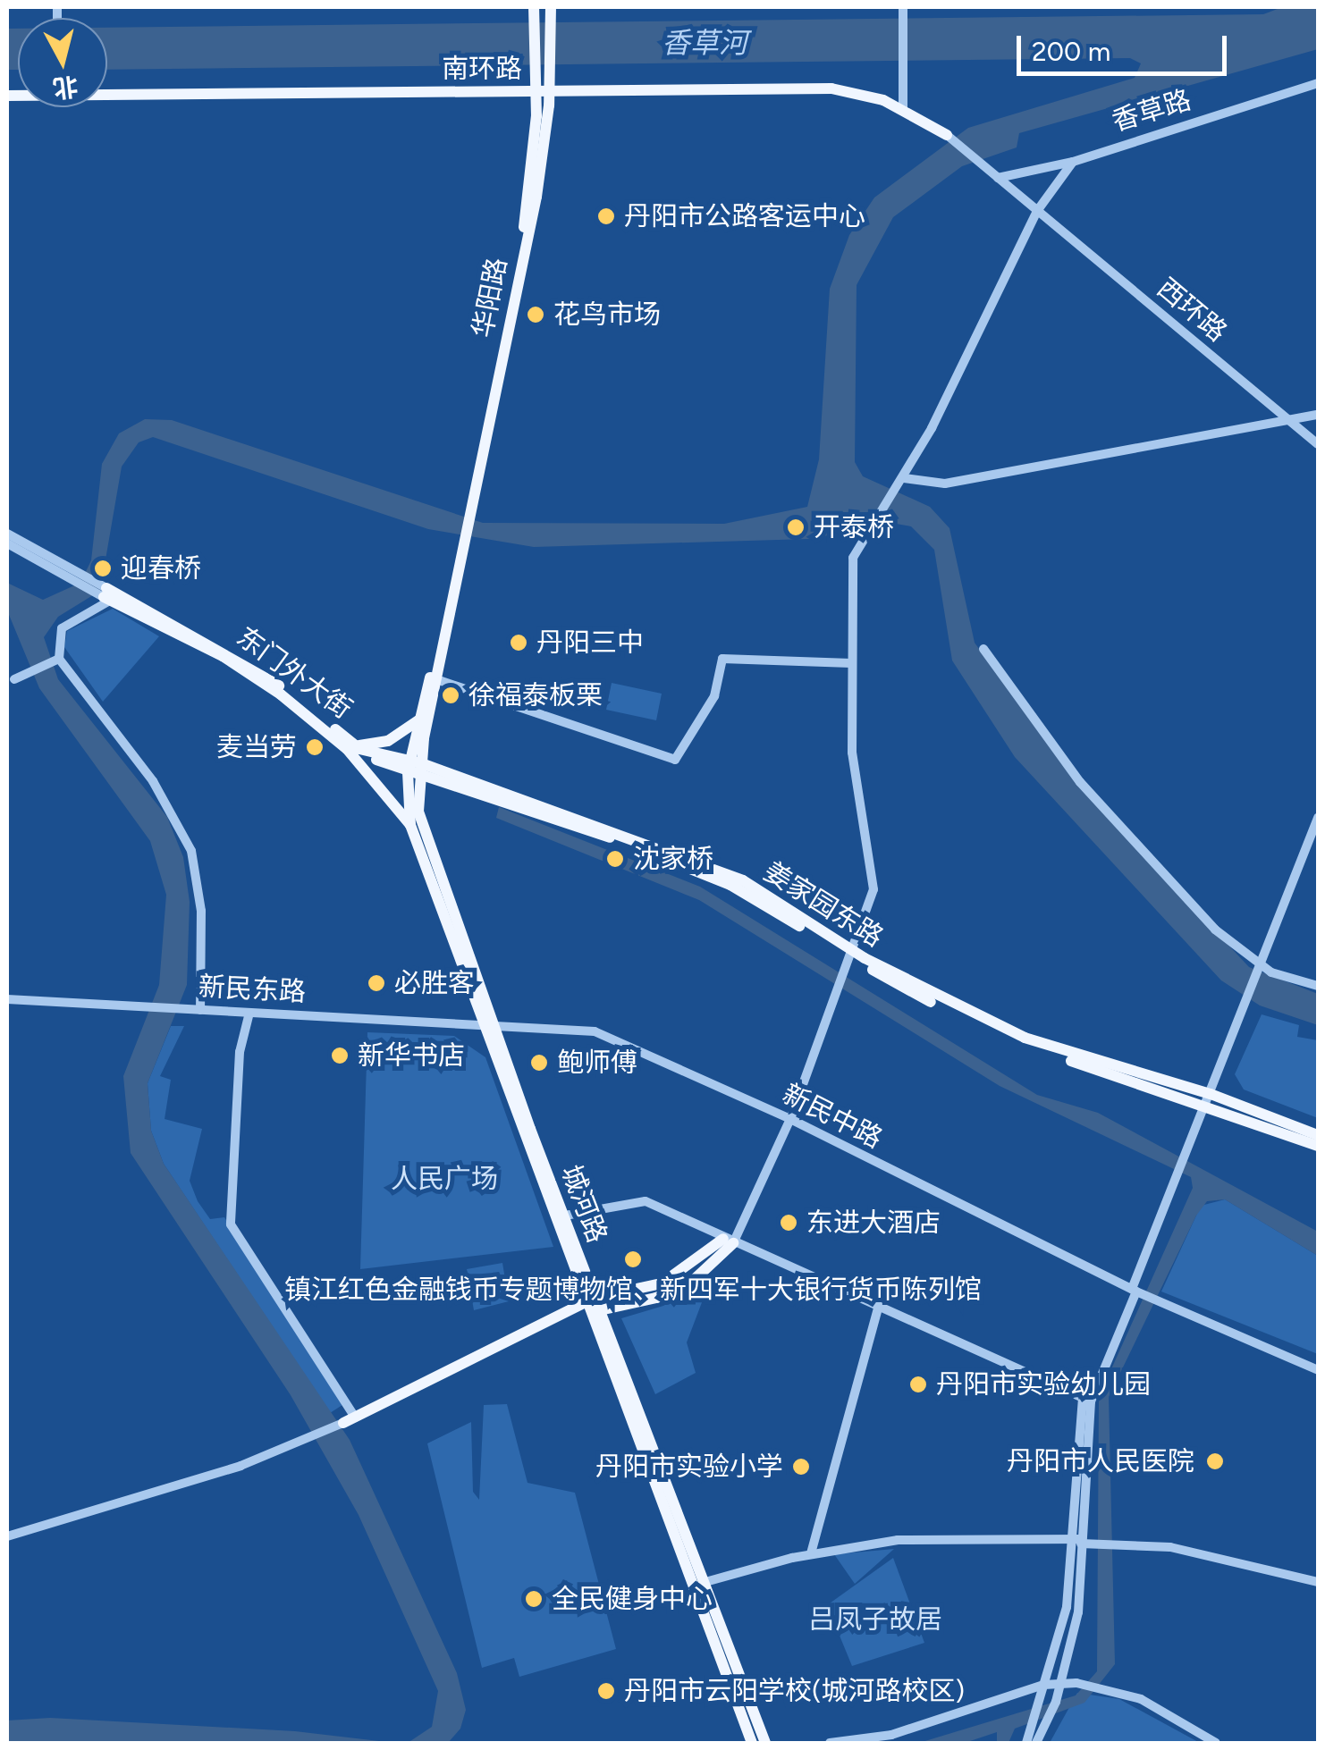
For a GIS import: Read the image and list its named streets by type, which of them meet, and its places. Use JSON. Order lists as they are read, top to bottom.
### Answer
{
  "streets": {
    "main road": [
      "南环路",
      "华阳路",
      "东门外大街",
      "姜家园东路",
      "城河路"
    ],
    "street": [
      "香草路",
      "西环路",
      "新民东路",
      "新民中路"
    ]
  },
  "crossings": [
    ["南环路", "华阳路"],
    ["东门外大街", "姜家园东路"],
    ["东门外大街", "城河路"],
    ["姜家园东路", "城河路"],
    ["新民东路", "新民中路"],
    ["新民东路", "城河路"],
    ["新民中路", "城河路"]
  ],
  "water": ["香草河"],
  "parks": ["人民广场", "吕凤子故居"],
  "places": [
    "丹阳市公路客运中心",
    "花鸟市场",
    "开泰桥",
    "迎春桥",
    "丹阳三中",
    "徐福泰板栗",
    "麦当劳",
    "沈家桥",
    "必胜客",
    "新华书店",
    "鲍师傅",
    "东进大酒店",
    "镇江红色金融钱币专题博物馆、新四军十大银行货币陈列馆",
    "丹阳市实验幼儿园",
    "丹阳市人民医院",
    "丹阳市实验小学",
    "全民健身中心",
    "丹阳市云阳学校(城河路校区)"
  ],
  "scale_bar": "200 m",
  "north": "bottom"
}
